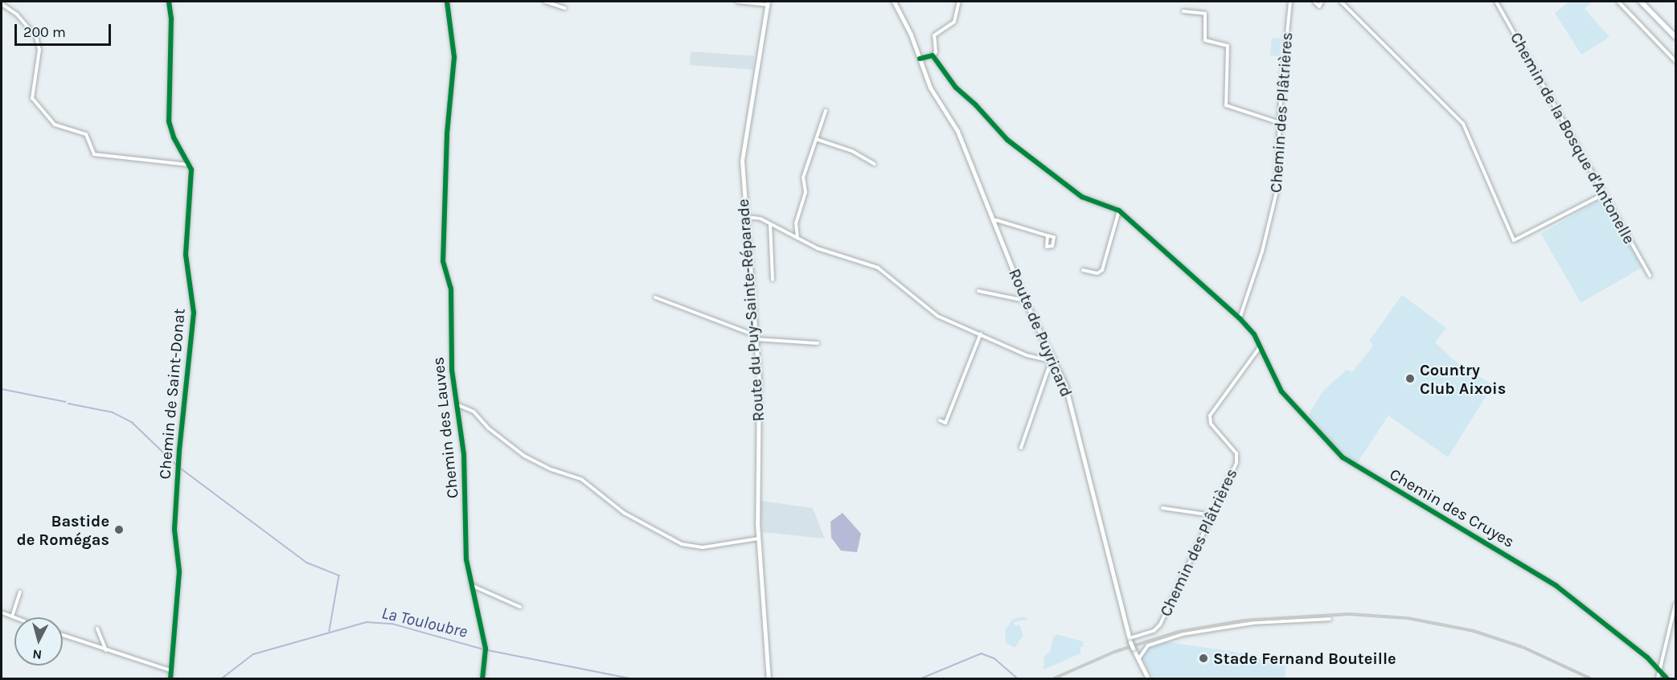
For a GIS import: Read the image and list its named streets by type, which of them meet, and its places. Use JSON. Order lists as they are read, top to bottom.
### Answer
{
  "streets": {
    "main road": ["Route du Puy-Sainte-Réparade", "Route de Puyricard"],
    "street": [
      "Chemin des Plâtrières",
      "Chemin de la Bosque d'Antonelle",
      "Chemin de Saint-Donat",
      "Chemin des Lauves",
      "Chemin des Cruyes"
    ]
  },
  "crossings": [
    ["Chemin des Plâtrières", "Route de Puyricard"],
    ["Chemin des Plâtrières", "Chemin des Cruyes"]
  ],
  "water": ["La Touloubre"],
  "places": ["Country Club Aixois", "Bastide de Romégas", "Stade Fernand Bouteille"],
  "scale_bar": "200 m",
  "north": "bottom"
}
